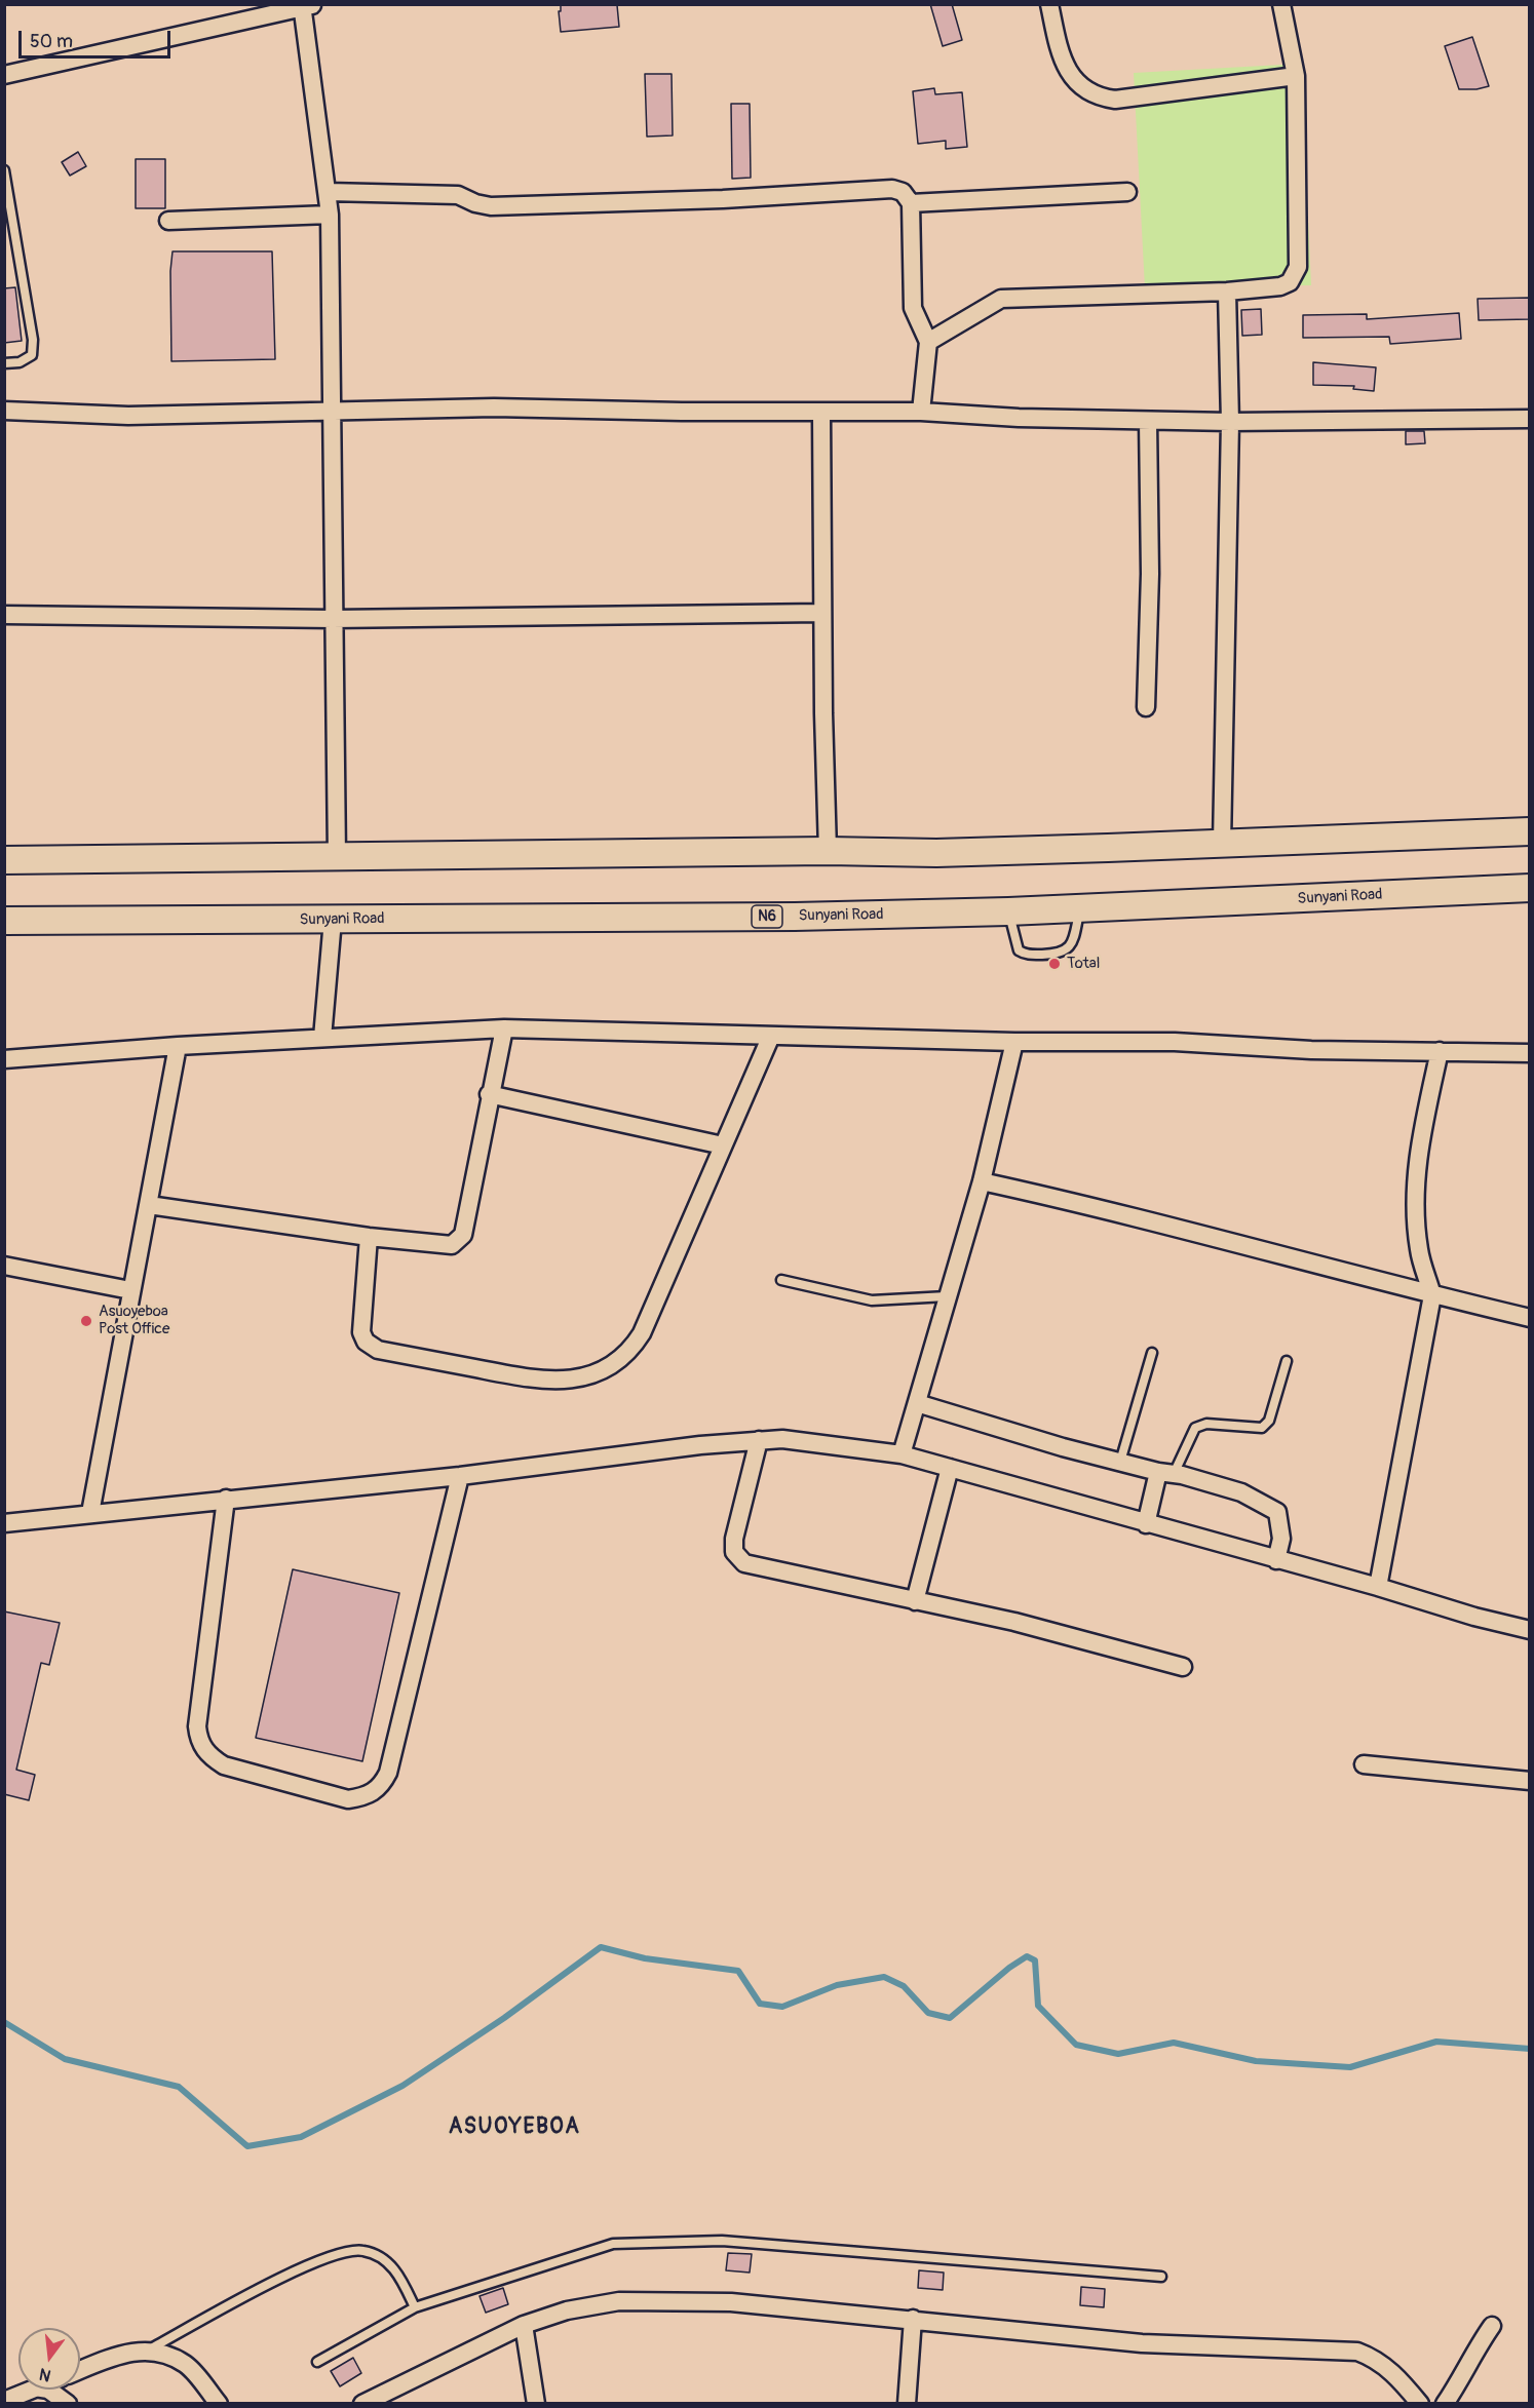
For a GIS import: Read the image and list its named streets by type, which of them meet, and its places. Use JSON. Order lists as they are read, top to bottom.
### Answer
{
  "streets": {
    "main road": ["Sunyani Road", "N6"]
  },
  "districts": ["ASUOYEBOA"],
  "places": ["Total", "Asuoyeboa Post Office"],
  "scale_bar": "50 m",
  "north": "bottom"
}
